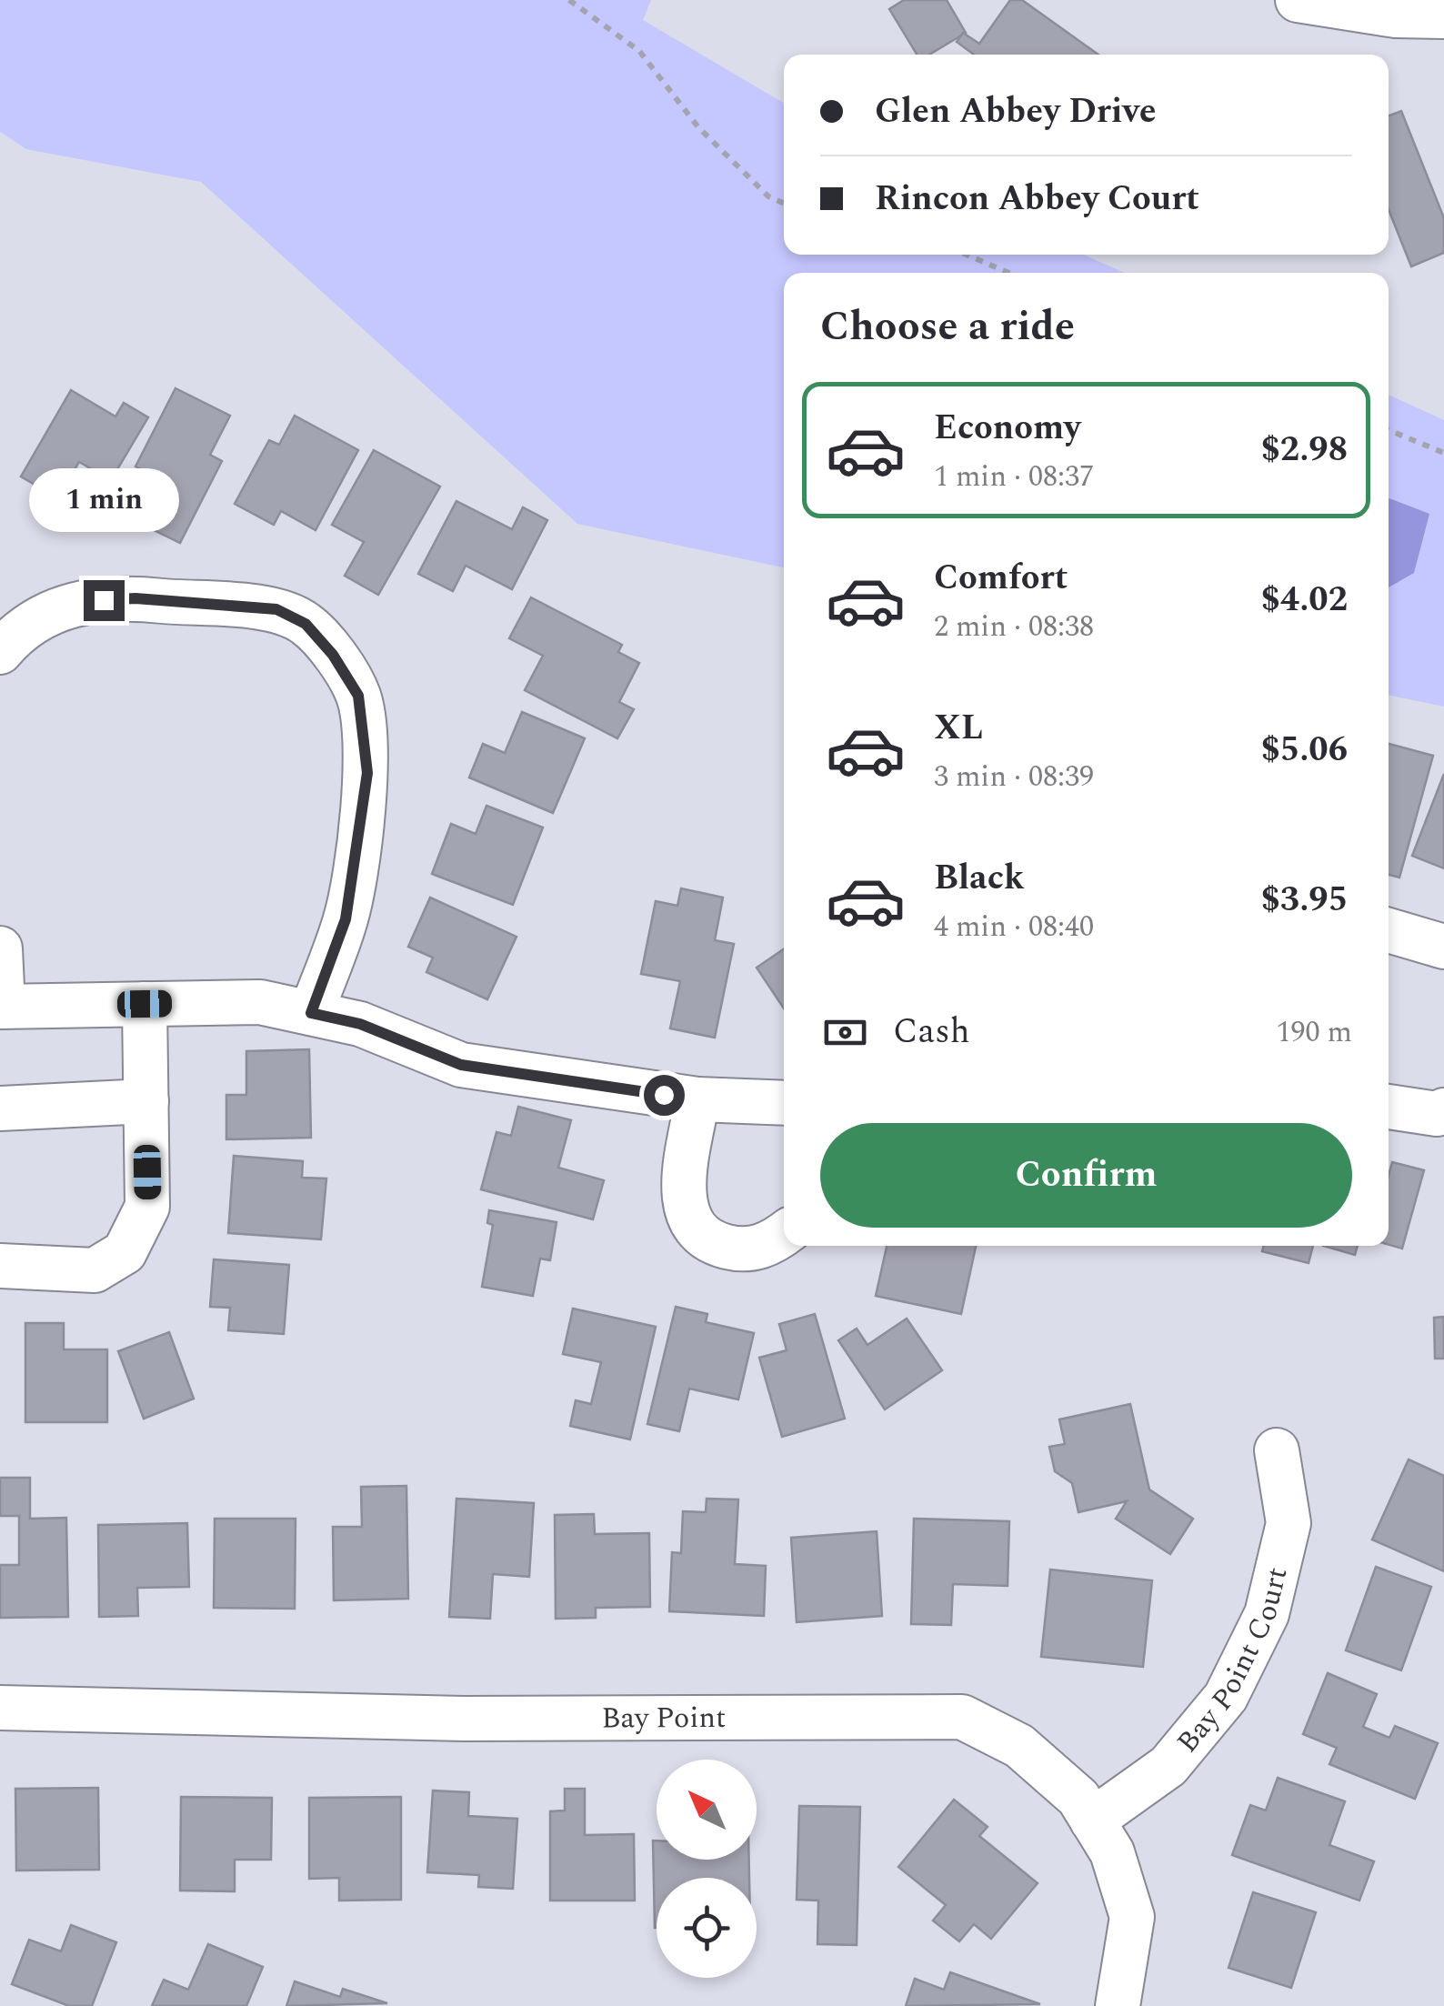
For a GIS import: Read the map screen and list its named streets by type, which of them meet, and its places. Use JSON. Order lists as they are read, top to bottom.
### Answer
{
  "streets": {
    "street": ["Bay Point Court", "Bay Point"]
  },
  "crossings": [
    ["Bay Point Court", "Bay Point"]
  ],
  "north": "top left",
  "page": {
    "banner": ["Glen Abbey Drive", "Rincon Abbey Court"],
    "heading": "Choose a ride",
    "list": [
      {
        "name": "Economy",
        "note": "1 min · 08:37",
        "value": "$2.98"
      },
      {
        "name": "Comfort",
        "note": "2 min · 08:38",
        "value": "$4.02"
      },
      {
        "name": "XL",
        "note": "3 min · 08:39",
        "value": "$5.06"
      },
      {
        "name": "Black",
        "note": "4 min · 08:40",
        "value": "$3.95"
      }
    ],
    "bubble": "1 min",
    "pay": ["Cash", "190 m"],
    "buttons": "Confirm"
  }
}
